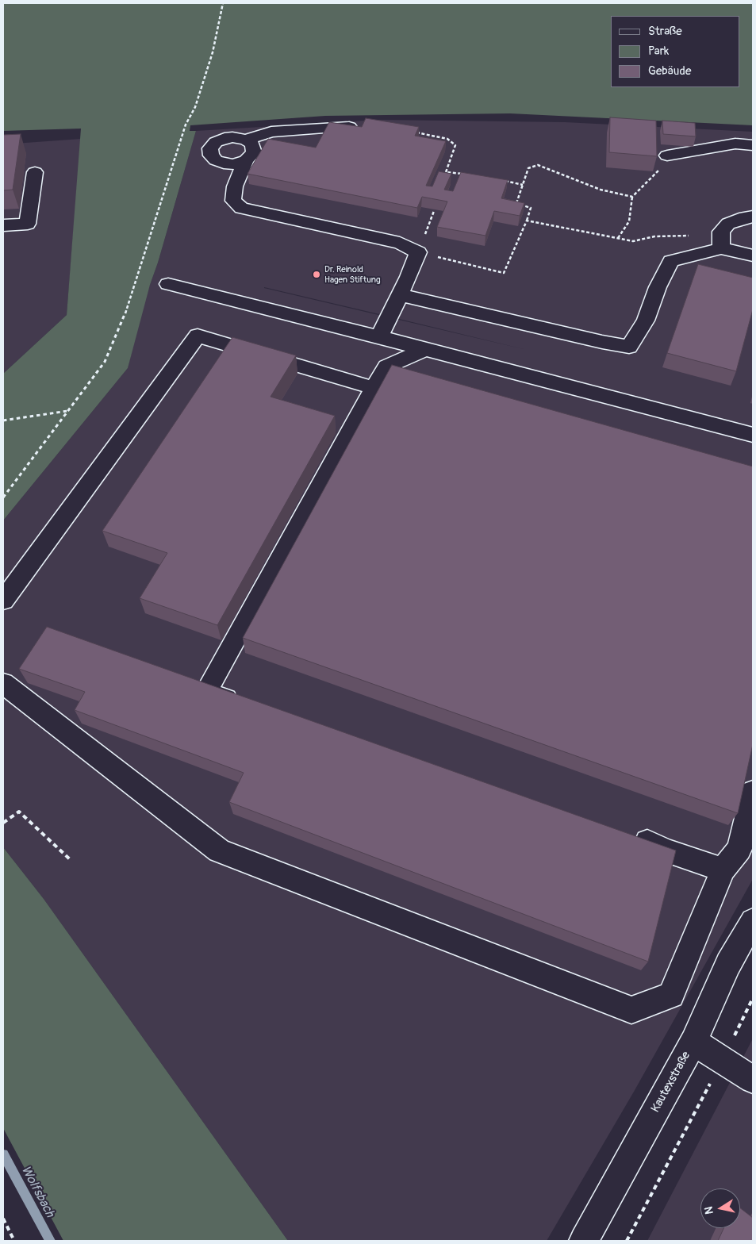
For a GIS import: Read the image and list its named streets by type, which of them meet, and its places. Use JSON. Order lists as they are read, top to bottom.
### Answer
{
  "streets": {
    "street": ["Kautexstraße"]
  },
  "water": ["Wolfsbach"],
  "places": ["Dr. Reinold Hagen Stiftung"],
  "legend": ["Straße", "Park", "Gebäude"],
  "north": "left"
}
